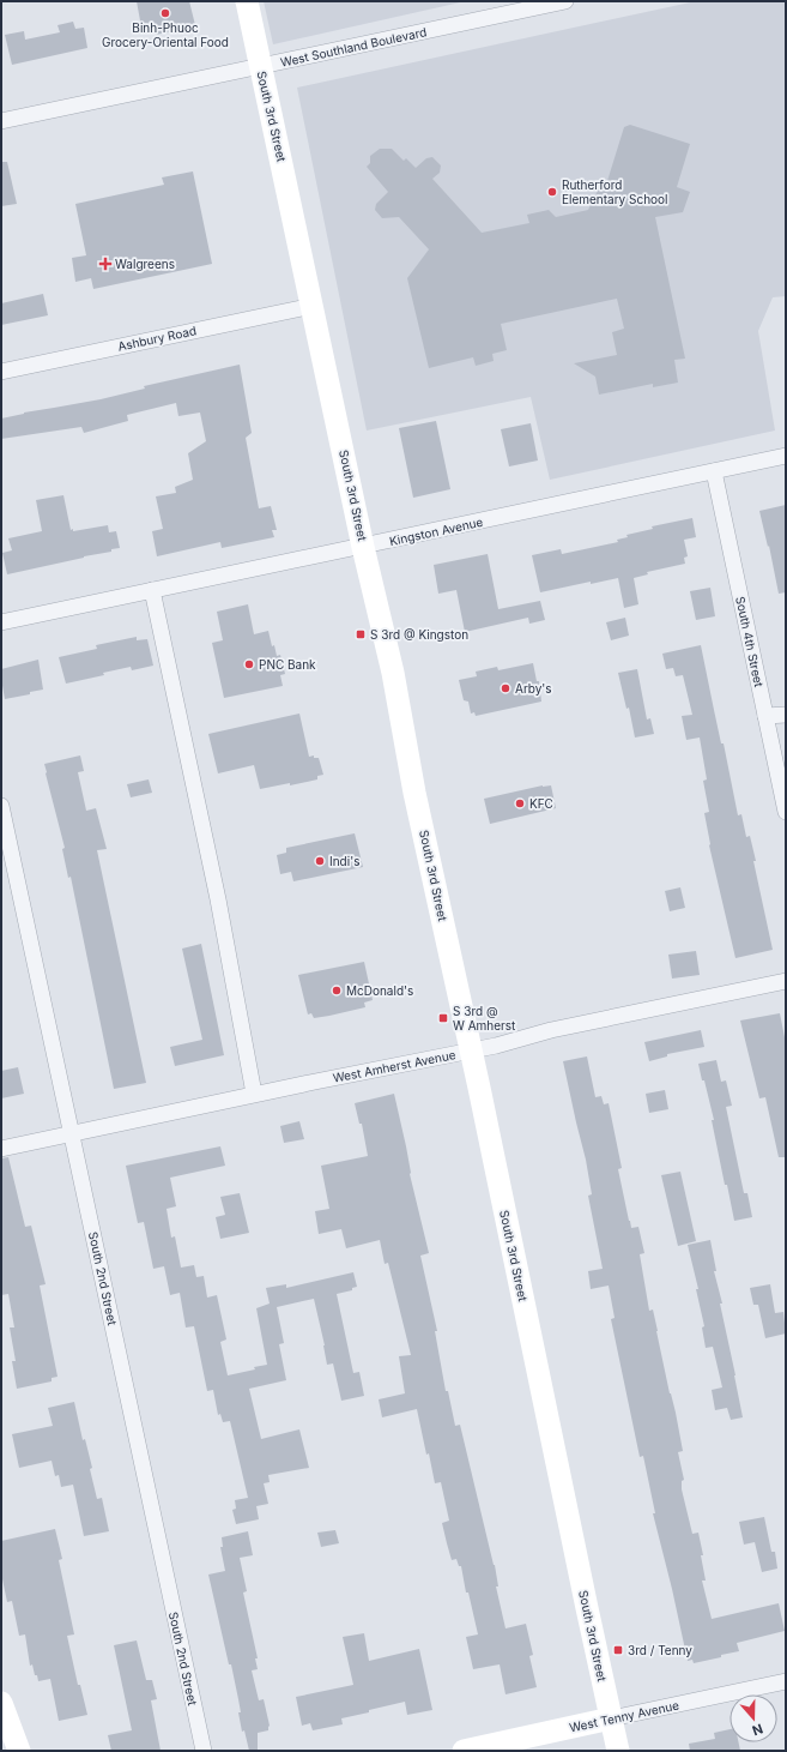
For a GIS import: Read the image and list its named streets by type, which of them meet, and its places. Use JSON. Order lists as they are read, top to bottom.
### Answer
{
  "streets": {
    "street": [
      "West Southland Boulevard",
      "South 3rd Street",
      "Ashbury Road",
      "Kingston Avenue",
      "South 4th Street",
      "West Amherst Avenue",
      "South 2nd Street",
      "West Tenny Avenue"
    ]
  },
  "crossings": [
    ["West Southland Boulevard", "South 3rd Street"],
    ["South 3rd Street", "Ashbury Road"],
    ["South 3rd Street", "Kingston Avenue"],
    ["South 3rd Street", "West Amherst Avenue"],
    ["South 3rd Street", "West Tenny Avenue"],
    ["Kingston Avenue", "South 4th Street"],
    ["West Amherst Avenue", "South 2nd Street"]
  ],
  "places": {
    "other": [
      "Binh-Phuoc Grocery-Oriental Food",
      "Rutherford Elementary School",
      "PNC Bank",
      "Arby's",
      "KFC",
      "Indi's",
      "McDonald's"
    ],
    "health": ["Walgreens"],
    "transit": ["S 3rd @ Kingston", "S 3rd @ W Amherst", "3rd / Tenny"]
  },
  "north": "bottom"
}
